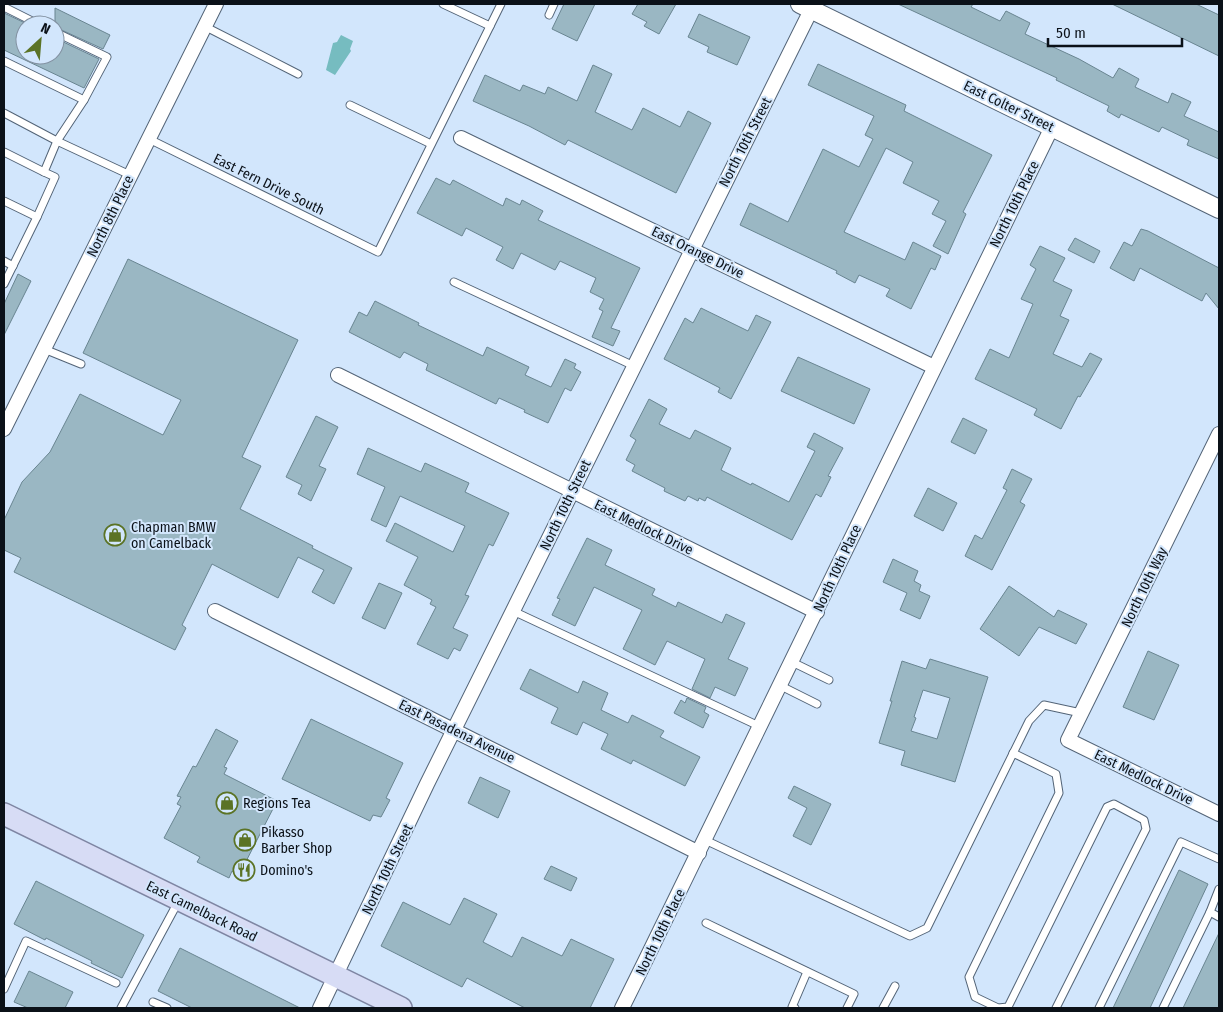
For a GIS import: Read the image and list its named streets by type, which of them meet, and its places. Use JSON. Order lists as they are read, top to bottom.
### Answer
{
  "streets": {
    "main road": ["East Camelback Road"],
    "street": [
      "East Colter Street",
      "North 10th Street",
      "North 10th Place",
      "North 8th Place",
      "East Orange Drive",
      "East Medlock Drive",
      "North 10th Way",
      "East Pasadena Avenue"
    ],
    "lane": ["East Fern Drive South"]
  },
  "crossings": [
    ["East Colter Street", "North 10th Street"],
    ["East Colter Street", "North 10th Place"],
    ["North 10th Street", "East Orange Drive"],
    ["North 10th Street", "East Medlock Drive"],
    ["North 10th Street", "East Pasadena Avenue"],
    ["North 10th Street", "East Camelback Road"],
    ["East Fern Drive South", "North 8th Place"],
    ["North 10th Place", "East Orange Drive"],
    ["North 10th Place", "East Medlock Drive"],
    ["North 10th Place", "East Pasadena Avenue"],
    ["East Medlock Drive", "North 10th Way"]
  ],
  "places": {
    "shop": ["Chapman BMW on Camelback", "Regions Tea", "Pikasso Barber Shop"],
    "restaurant": ["Domino's"]
  },
  "scale_bar": "50 m",
  "north": "top right"
}
